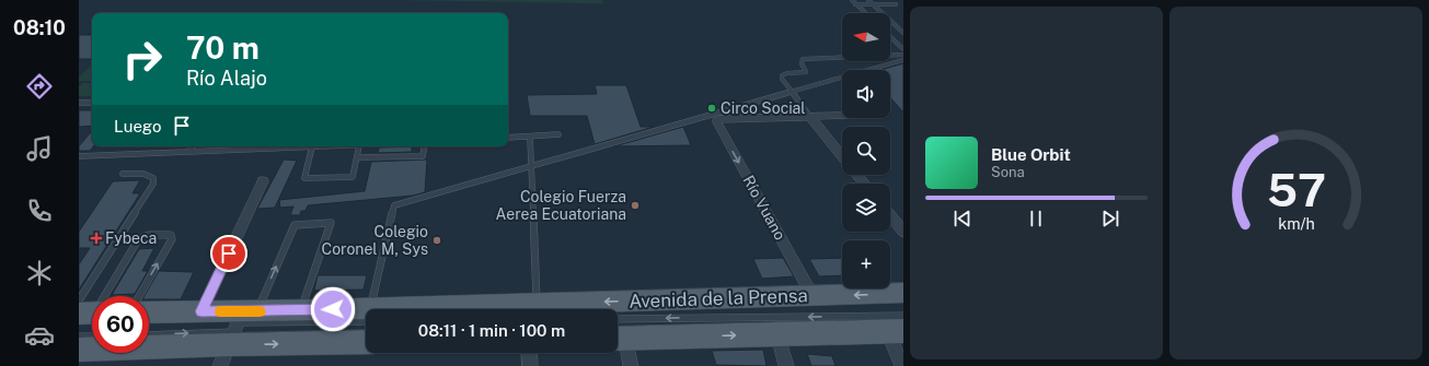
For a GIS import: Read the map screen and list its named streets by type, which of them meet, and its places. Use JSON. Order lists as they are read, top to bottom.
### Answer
{
  "streets": {
    "main road": ["Avenida de la Prensa"],
    "street": ["Río Vuano"]
  },
  "crossings": [
    ["Río Vuano", "Avenida de la Prensa"]
  ],
  "places": {
    "other": ["Circo Social", "Colegio Fuerza Aerea Ecuatoriana", "Colegio Coronel M, Sys"],
    "health": ["Fybeca"]
  },
  "north": "left",
  "page": {
    "tabs": "08:10",
    "map_buttons": "+",
    "turn": ["70 m", "Río Alajo"],
    "then": "Luego",
    "song": ["Blue Orbit", "Sona"],
    "limit": "60",
    "trip": "08:11 · 1 min · 100 m",
    "gauge": ["57", "km/h"]
  }
}
